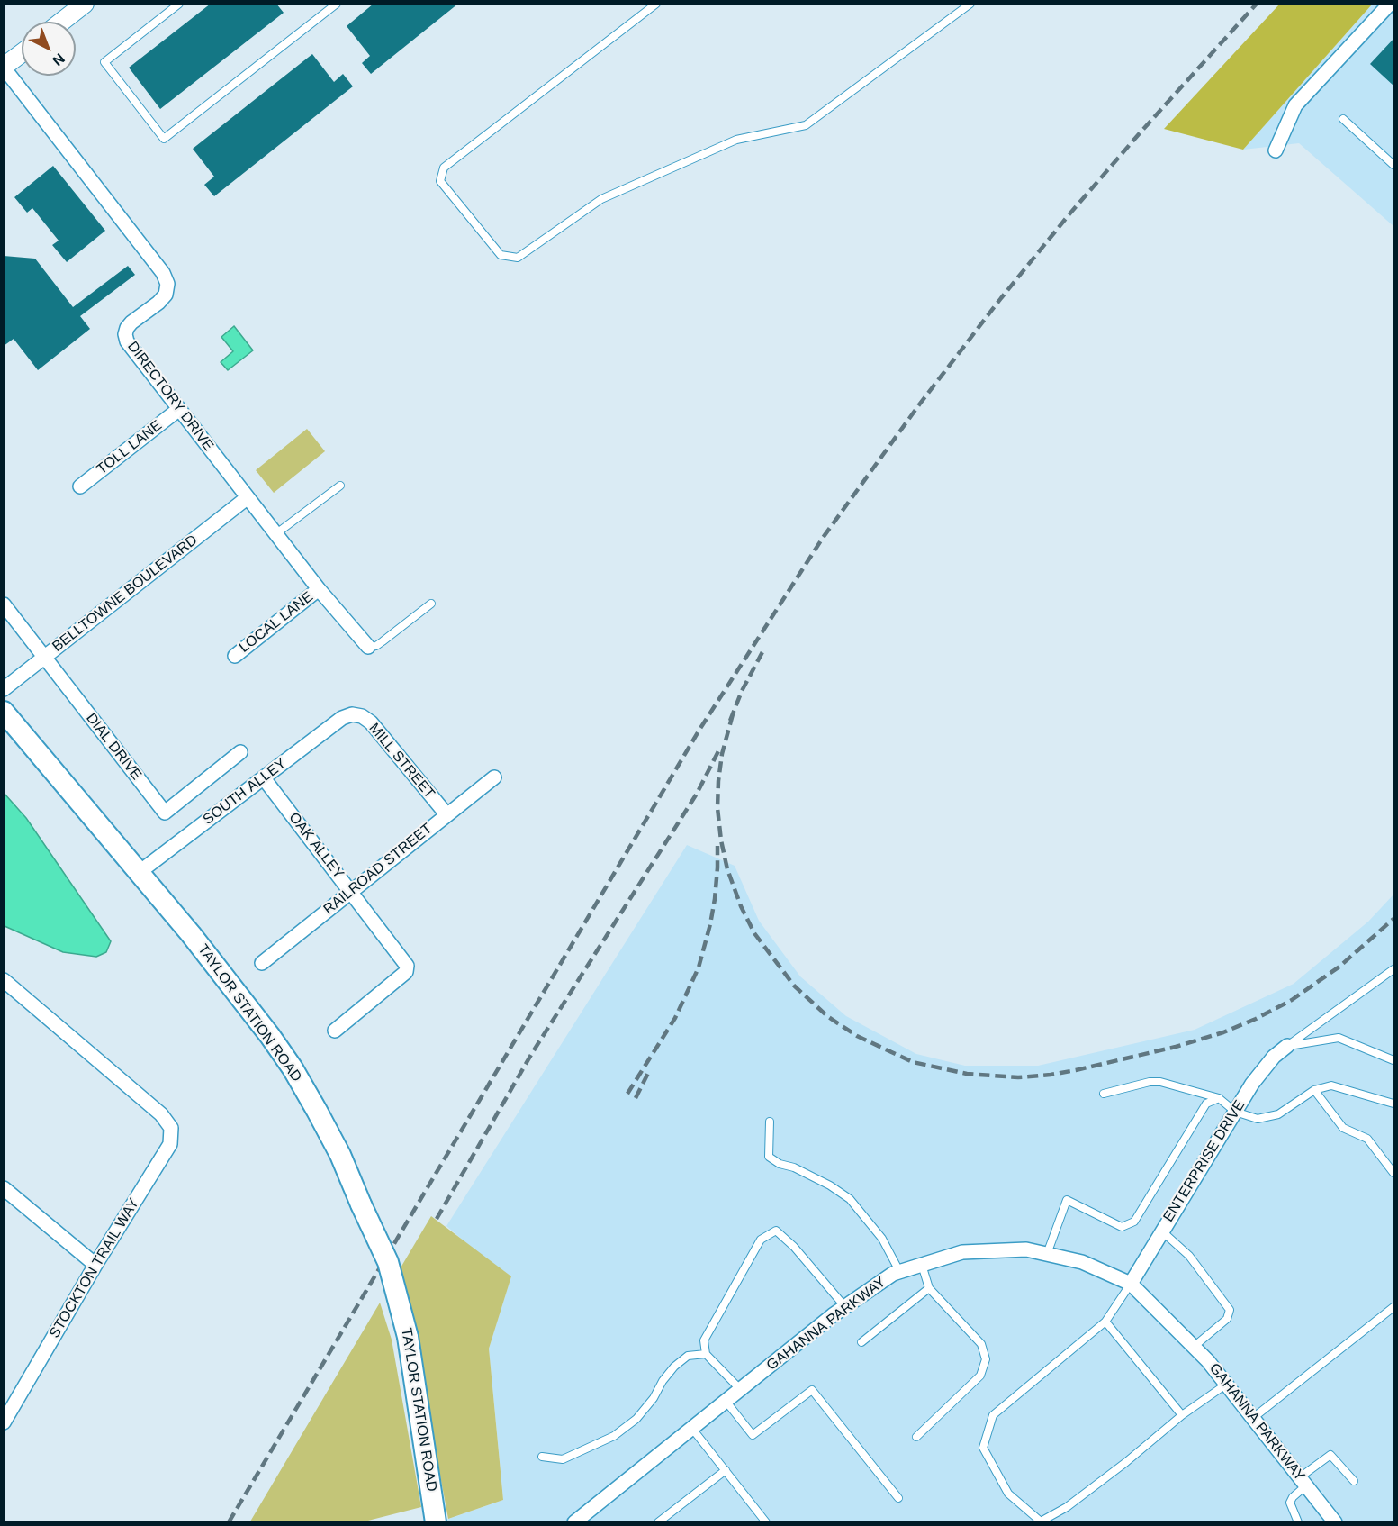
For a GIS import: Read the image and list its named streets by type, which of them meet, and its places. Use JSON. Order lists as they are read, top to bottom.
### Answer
{
  "streets": {
    "main road": ["TAYLOR STATION ROAD"],
    "street": [
      "DIRECTORY DRIVE",
      "TOLL LANE",
      "BELLTOWNE BOULEVARD",
      "LOCAL LANE",
      "DIAL DRIVE",
      "MILL STREET",
      "SOUTH ALLEY",
      "OAK ALLEY",
      "RAILROAD STREET",
      "ENTERPRISE DRIVE",
      "STOCKTON TRAIL WAY",
      "GAHANNA PARKWAY"
    ]
  },
  "crossings": [
    ["DIRECTORY DRIVE", "TOLL LANE"],
    ["DIRECTORY DRIVE", "BELLTOWNE BOULEVARD"],
    ["DIRECTORY DRIVE", "LOCAL LANE"],
    ["BELLTOWNE BOULEVARD", "DIAL DRIVE"],
    ["MILL STREET", "SOUTH ALLEY"],
    ["MILL STREET", "RAILROAD STREET"],
    ["SOUTH ALLEY", "OAK ALLEY"],
    ["SOUTH ALLEY", "TAYLOR STATION ROAD"],
    ["OAK ALLEY", "RAILROAD STREET"],
    ["ENTERPRISE DRIVE", "GAHANNA PARKWAY"]
  ],
  "north": "bottom right"
}
